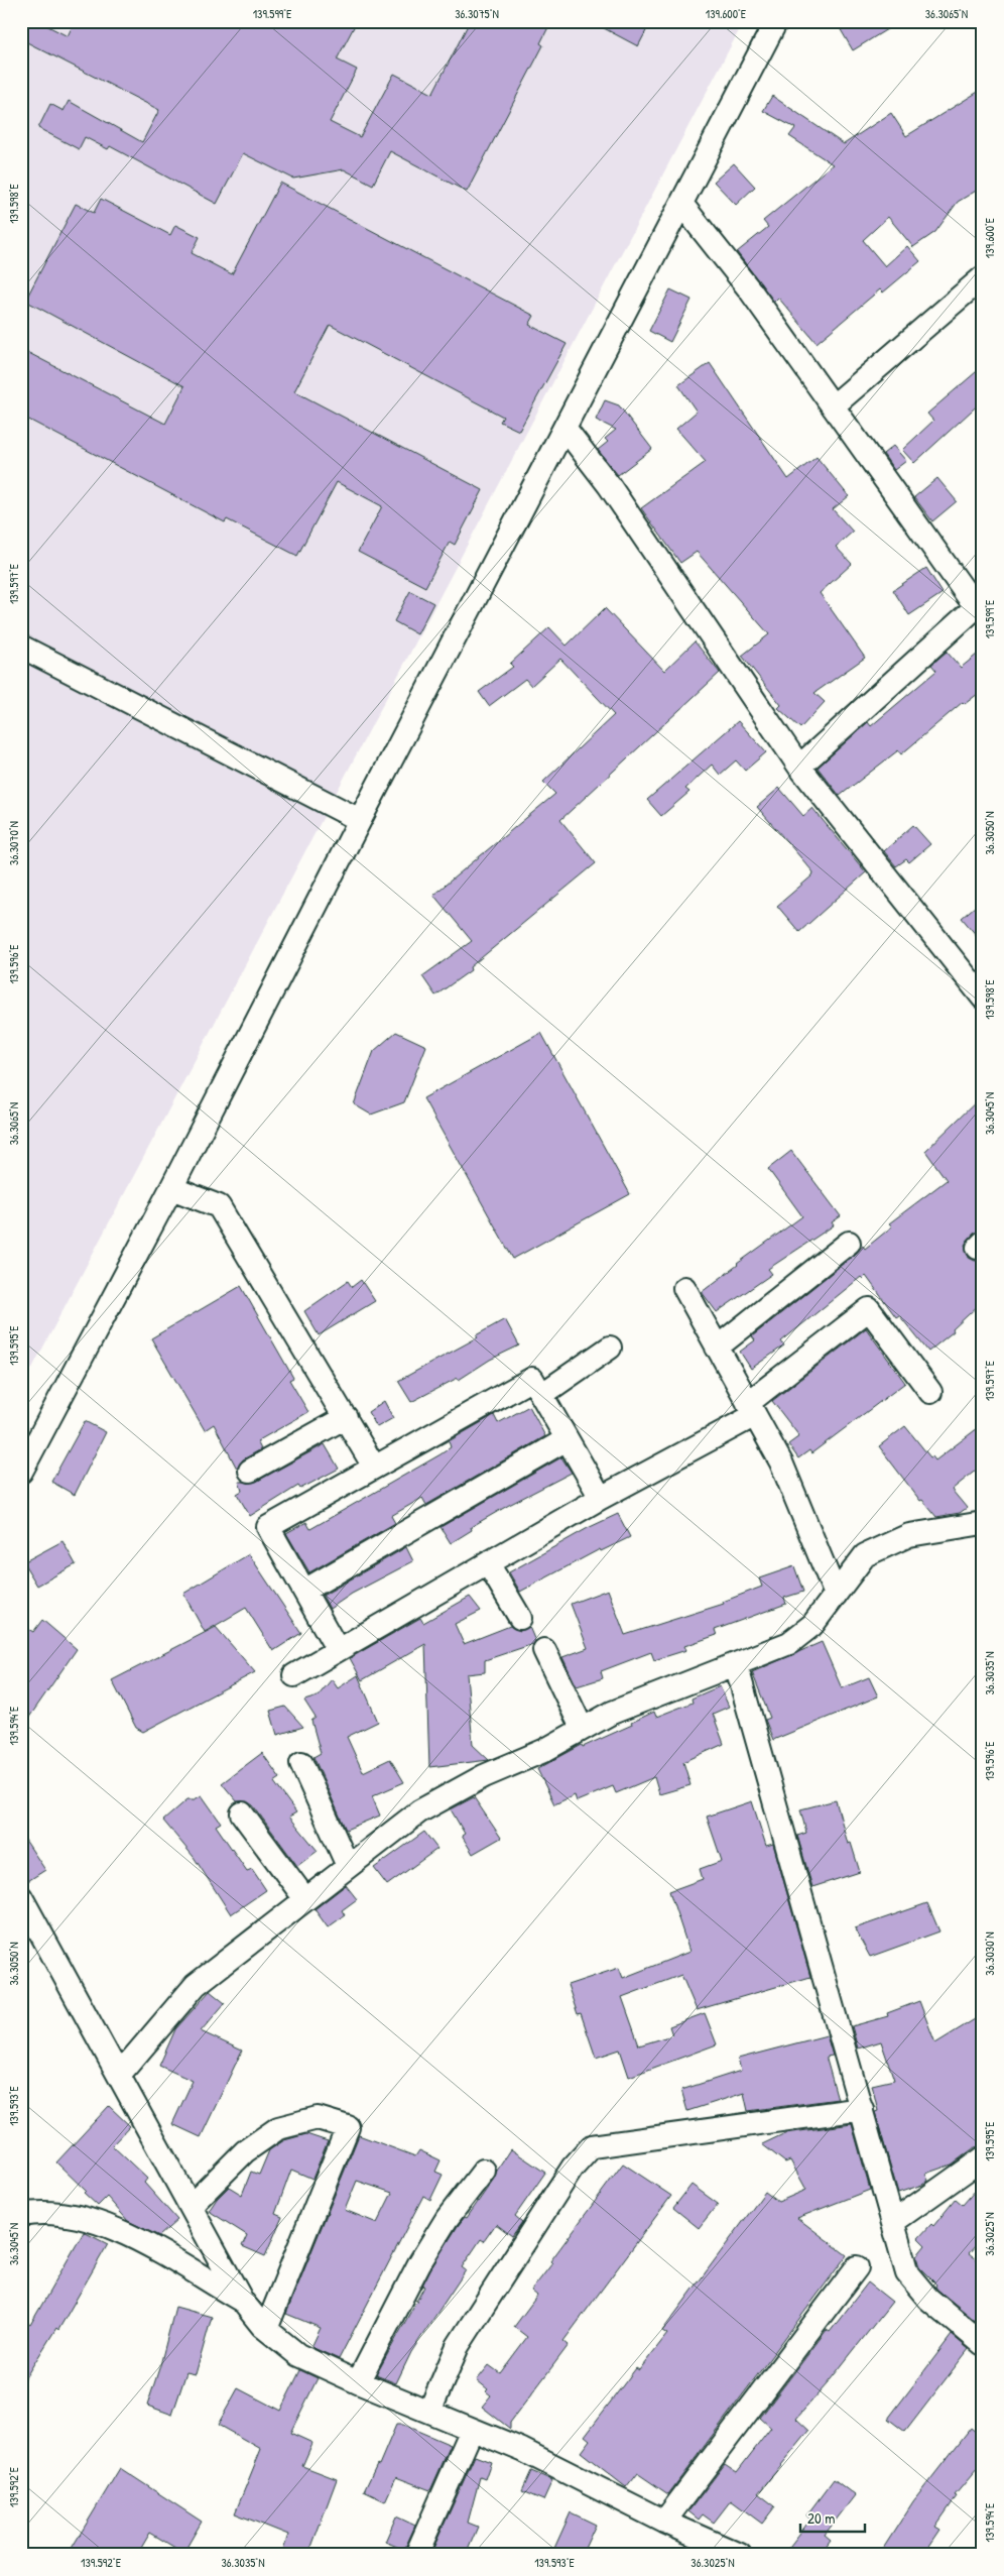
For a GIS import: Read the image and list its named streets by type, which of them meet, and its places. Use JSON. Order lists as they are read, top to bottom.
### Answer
{
  "scale_bar": "20 m",
  "coordinates": [
    "139.599°E",
    "36.3075°N",
    "139.600°E",
    "36.3065°N",
    "139.598°E",
    "139.597°E",
    "36.3050°N",
    "36.3070°N",
    "139.596°E",
    "36.3045°N",
    "139.595°E",
    "36.3035°N",
    "139.594°E",
    "36.3030°N",
    "139.593°E",
    "36.3025°N",
    "139.592°E"
  ]
}
